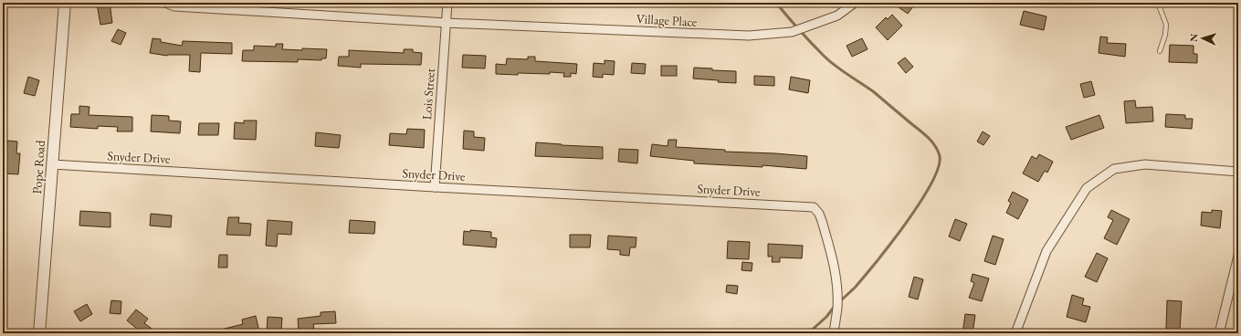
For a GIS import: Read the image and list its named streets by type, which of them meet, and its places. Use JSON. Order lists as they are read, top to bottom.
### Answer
{
  "streets": {
    "street": [
      "Village Place",
      "Lois Street",
      "Snyder Drive",
      "Pope Road"
    ]
  },
  "crossings": [
    ["Village Place", "Lois Street"],
    ["Lois Street", "Snyder Drive"],
    ["Snyder Drive", "Pope Road"]
  ],
  "north": "left"
}
